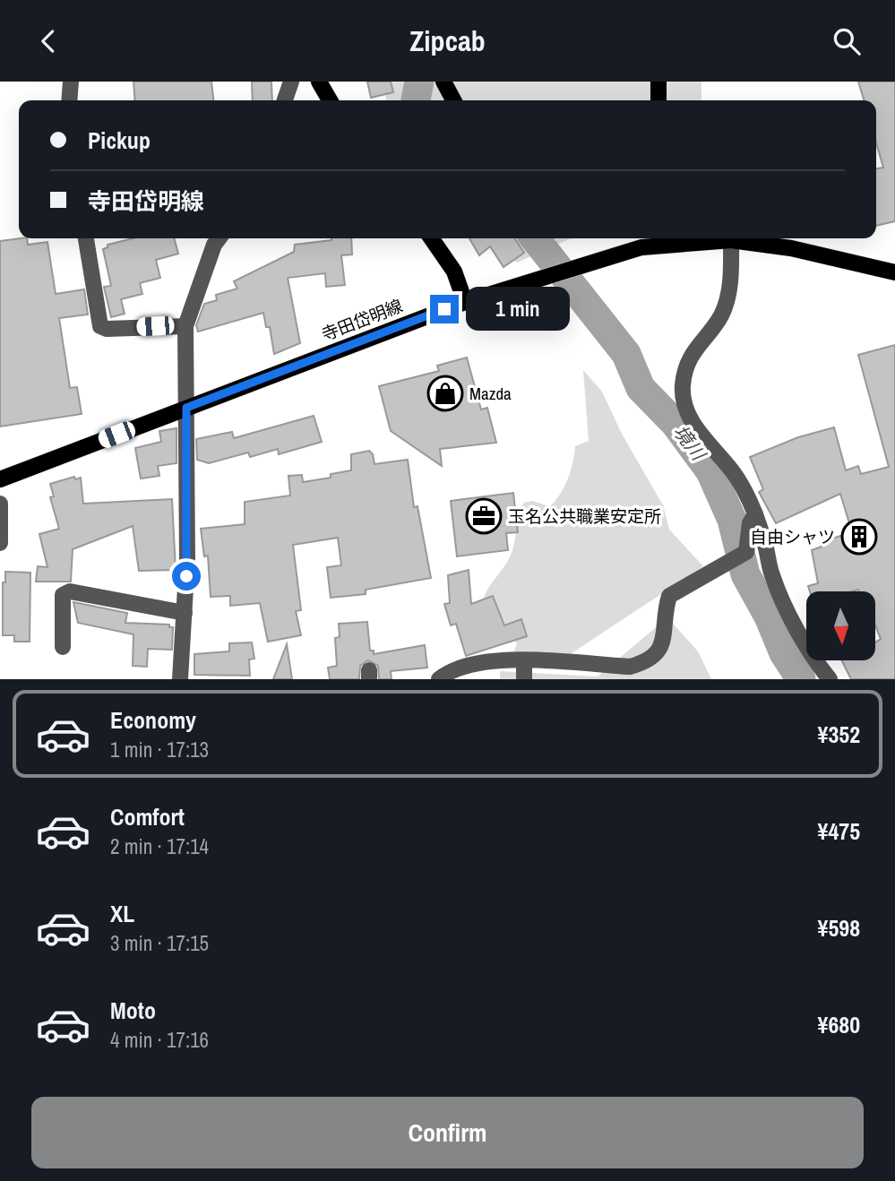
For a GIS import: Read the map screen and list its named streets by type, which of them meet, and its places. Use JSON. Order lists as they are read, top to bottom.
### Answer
{
  "streets": {
    "main road": ["寺田岱明線"]
  },
  "water": ["境川"],
  "places": {
    "shop": ["Mazda"],
    "office": ["玉名公共職業安定所"],
    "building": ["自由シャツ"]
  },
  "north": "bottom",
  "page": {
    "header": "Zipcab",
    "banner": ["Pickup", "寺田岱明線"],
    "bubble": "1 min",
    "list": [
      {
        "name": "Economy",
        "note": "1 min · 17:13",
        "value": "¥352"
      },
      {
        "name": "Comfort",
        "note": "2 min · 17:14",
        "value": "¥475"
      },
      {
        "name": "XL",
        "note": "3 min · 17:15",
        "value": "¥598"
      },
      {
        "name": "Moto",
        "note": "4 min · 17:16",
        "value": "¥680"
      }
    ],
    "buttons": "Confirm"
  }
}
